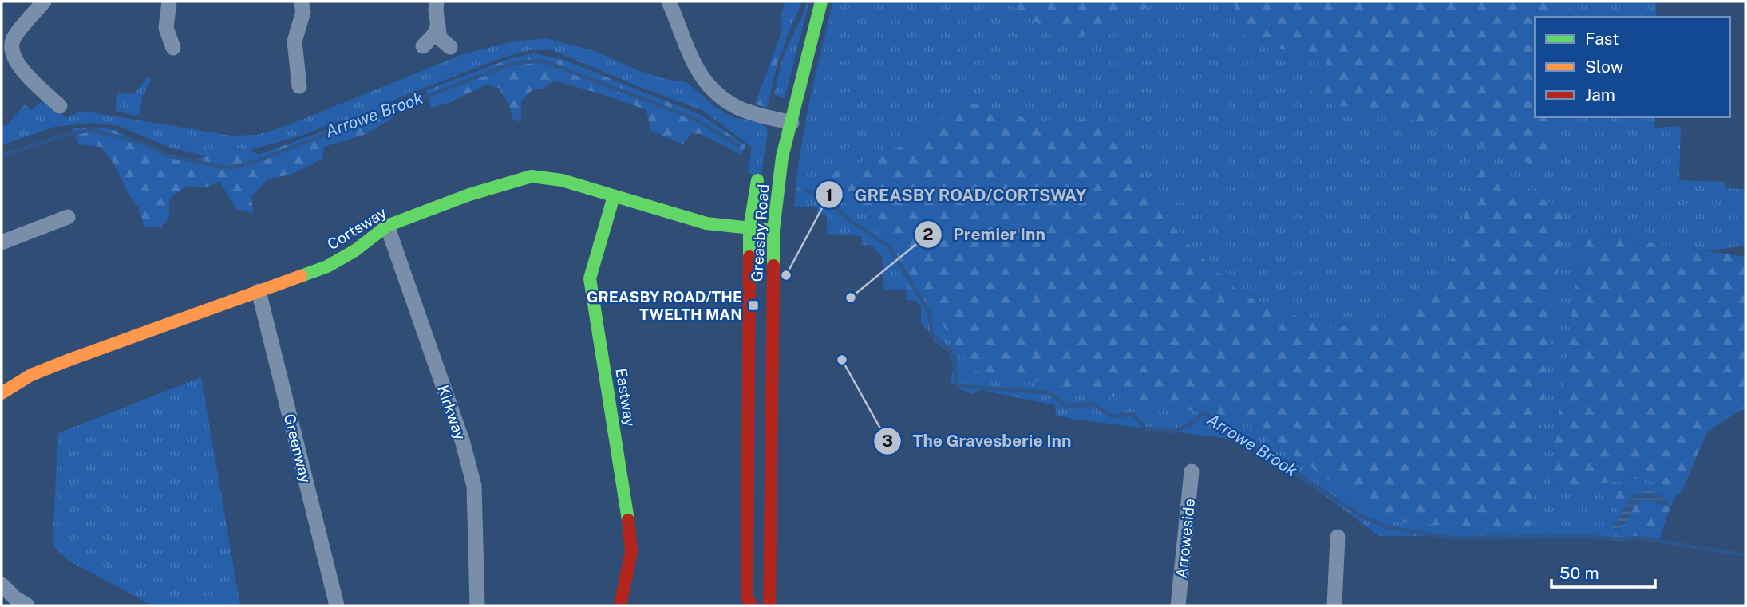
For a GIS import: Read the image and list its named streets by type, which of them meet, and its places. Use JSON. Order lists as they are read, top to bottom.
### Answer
{
  "streets": {
    "street": [
      "Cortsway",
      "Greasby Road",
      "Eastway",
      "Kirkway",
      "Greenway",
      "Arroweside"
    ]
  },
  "crossings": [
    ["Cortsway", "Greasby Road"],
    ["Cortsway", "Eastway"],
    ["Cortsway", "Kirkway"],
    ["Cortsway", "Greenway"]
  ],
  "water": ["Arrowe Brook"],
  "places": {
    "other": ["GREASBY ROAD/CORTSWAY", "Premier Inn", "The Gravesberie Inn"],
    "transit": ["GREASBY ROAD/THE TWELTH MAN"]
  },
  "legend": ["Fast", "Slow", "Jam"],
  "scale_bar": "50 m"
}
